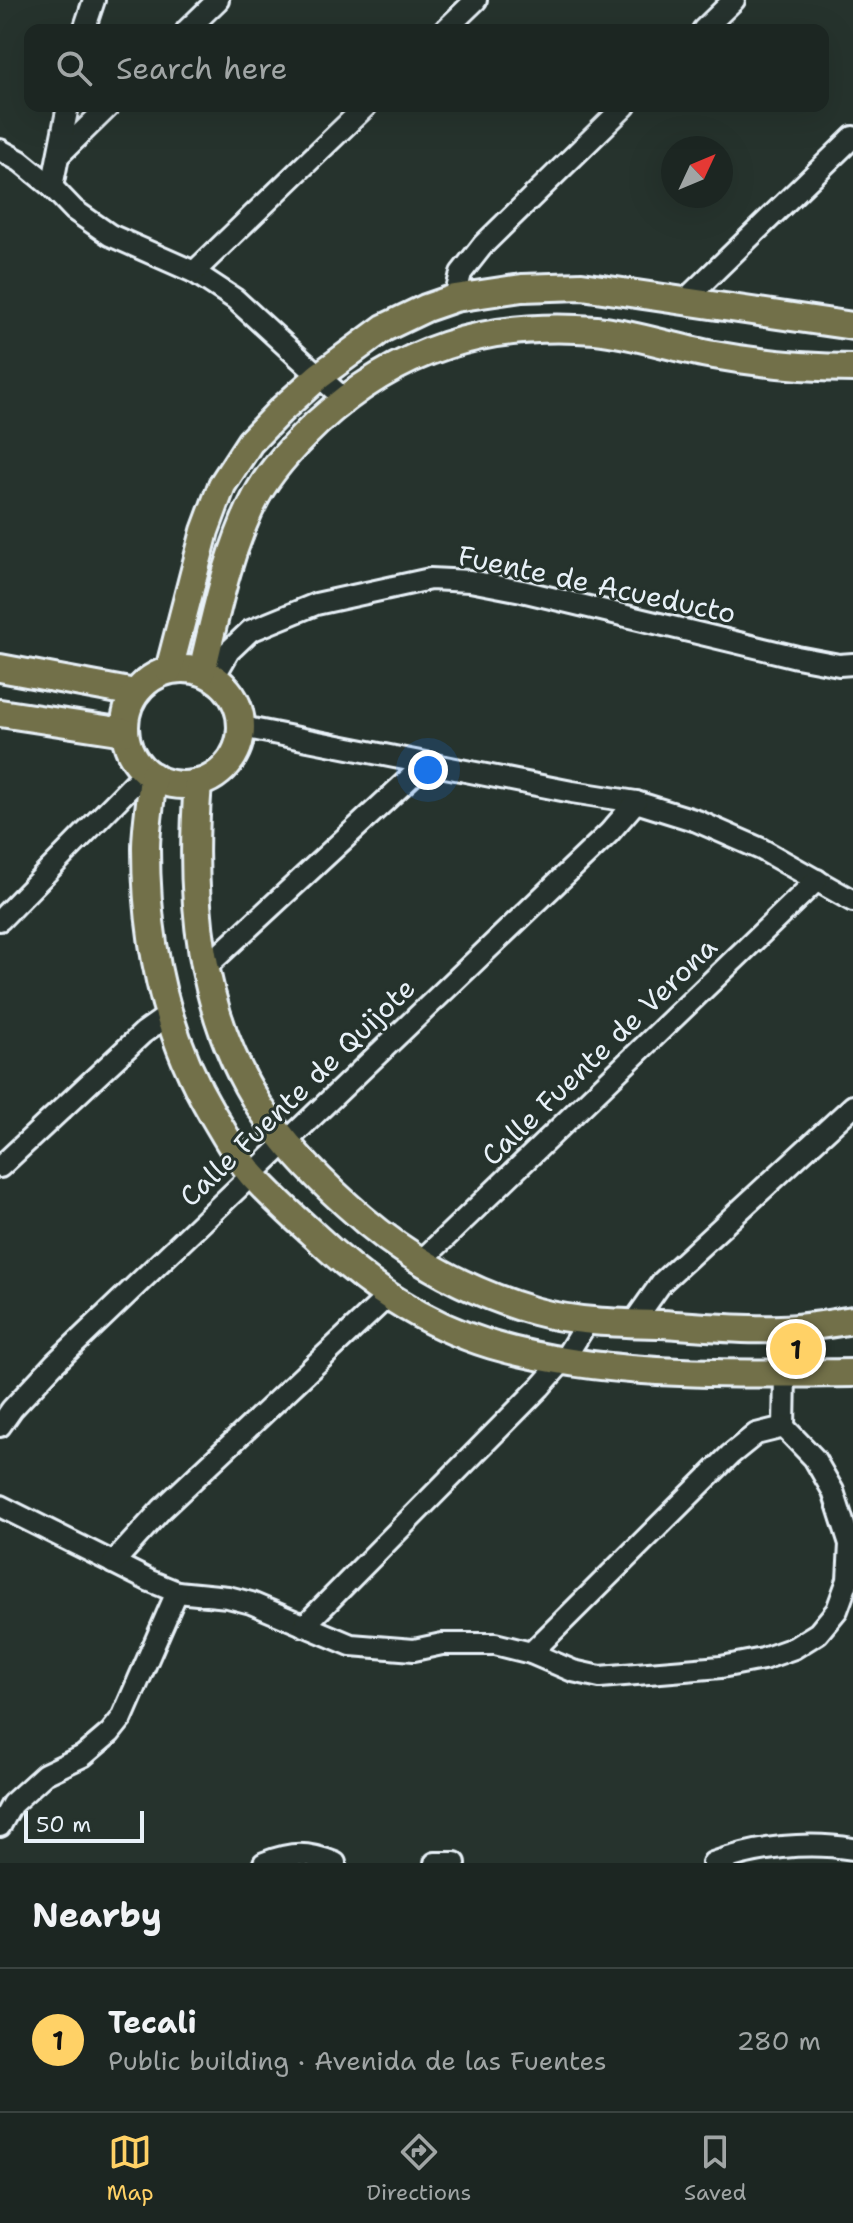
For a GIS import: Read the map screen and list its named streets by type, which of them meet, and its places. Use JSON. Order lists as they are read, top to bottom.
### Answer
{
  "streets": {
    "street": ["Fuente de Acueducto", "Calle Fuente de Verona", "Calle Fuente de Quijote"]
  },
  "scale_bar": "50 m",
  "north": "top right",
  "page": {
    "search": "Search here",
    "pins": "1",
    "scale": "50 m",
    "heading": "Nearby",
    "list": [
      {
        "mark": "1",
        "name": "Tecali",
        "note": "Public building · Avenida de las Fuentes",
        "value": "280 m"
      }
    ],
    "nav": ["Map", "Directions", "Saved"]
  }
}
